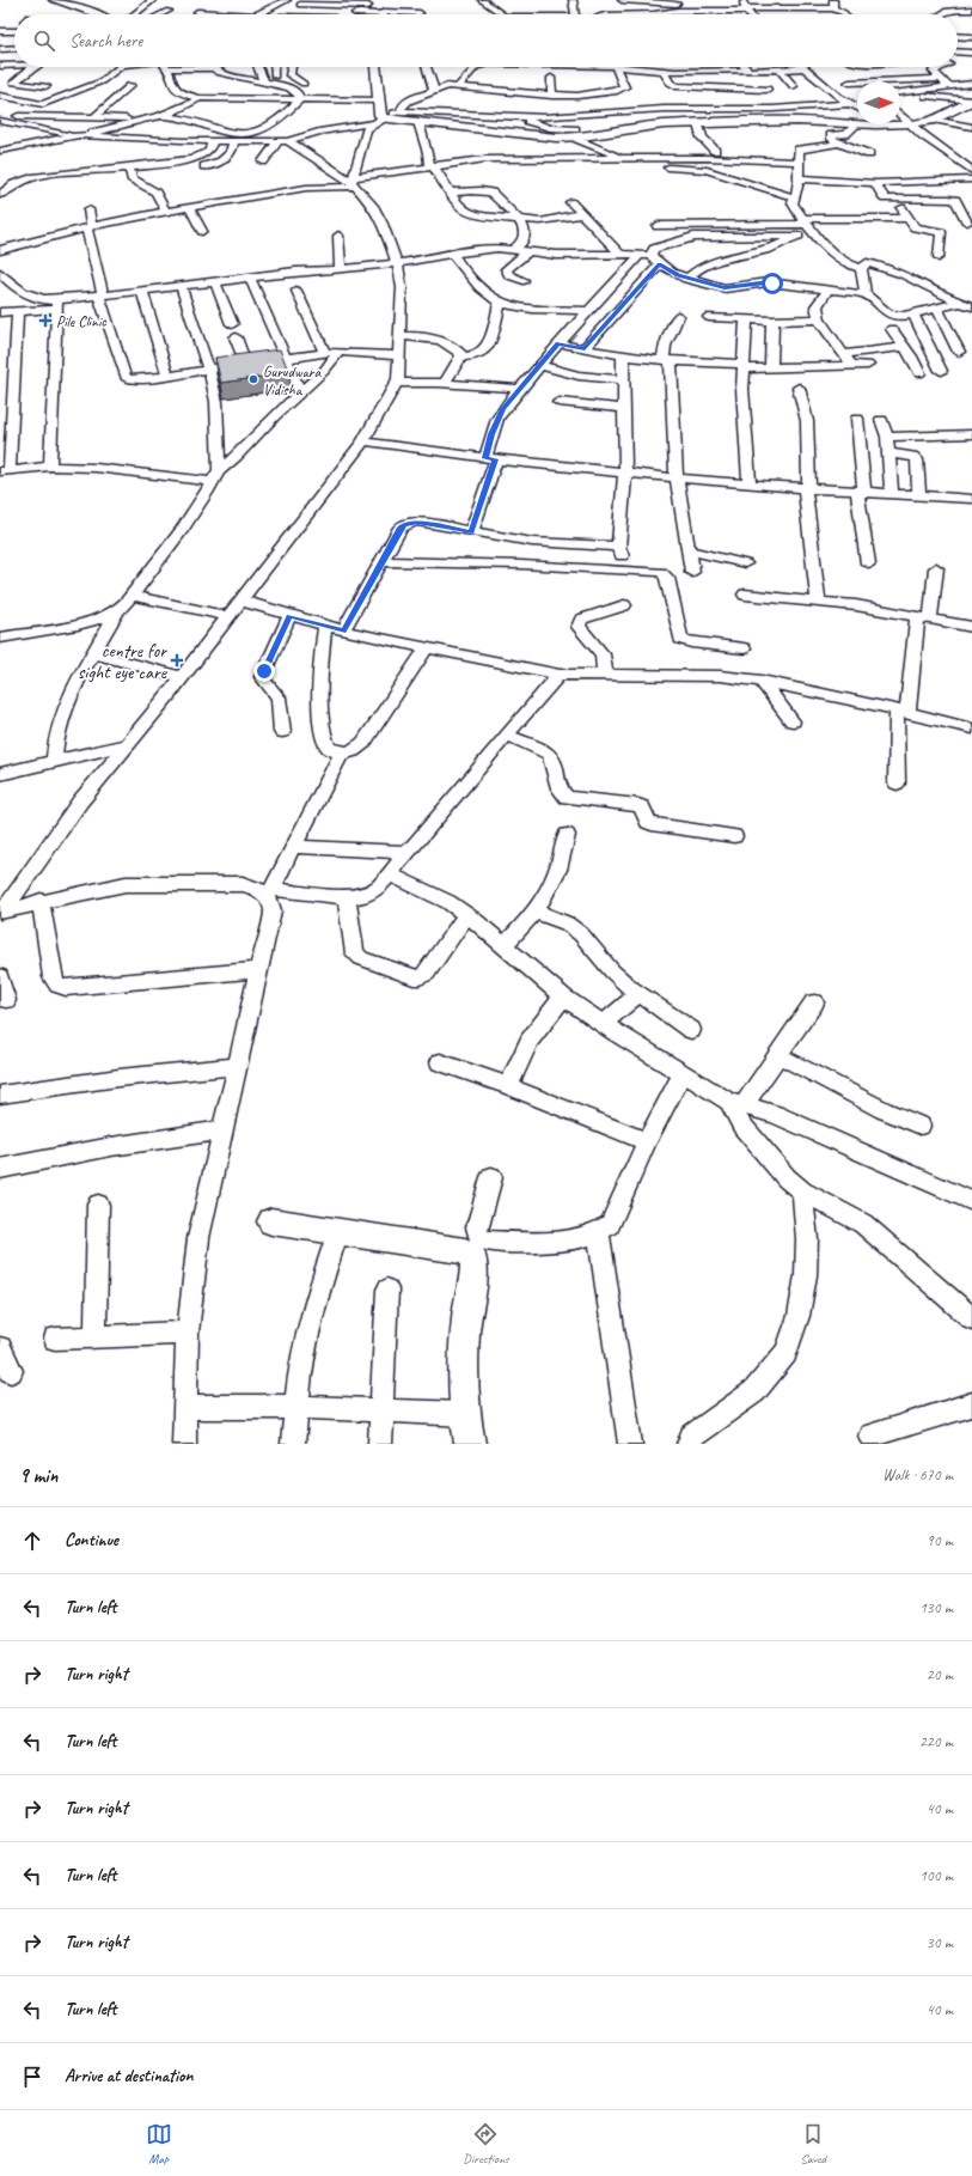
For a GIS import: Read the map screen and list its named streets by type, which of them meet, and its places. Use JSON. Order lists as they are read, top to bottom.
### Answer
{
  "places": {
    "health": ["Pile Clinic", "centre for sight eye care"],
    "other": ["Gurudwara Vidisha"]
  },
  "north": "right",
  "page": {
    "search": "Search here",
    "heading": ["9 min", "Walk · 670 m"],
    "list": [
      ["Continue", "90 m"],
      ["Turn left", "130 m"],
      ["Turn right", "20 m"],
      ["Turn left", "220 m"],
      ["Turn right", "40 m"],
      ["Turn left", "100 m"],
      ["Turn right", "30 m"],
      ["Turn left", "40 m"],
      "Arrive at destination"
    ],
    "nav": ["Map", "Directions", "Saved"]
  }
}
